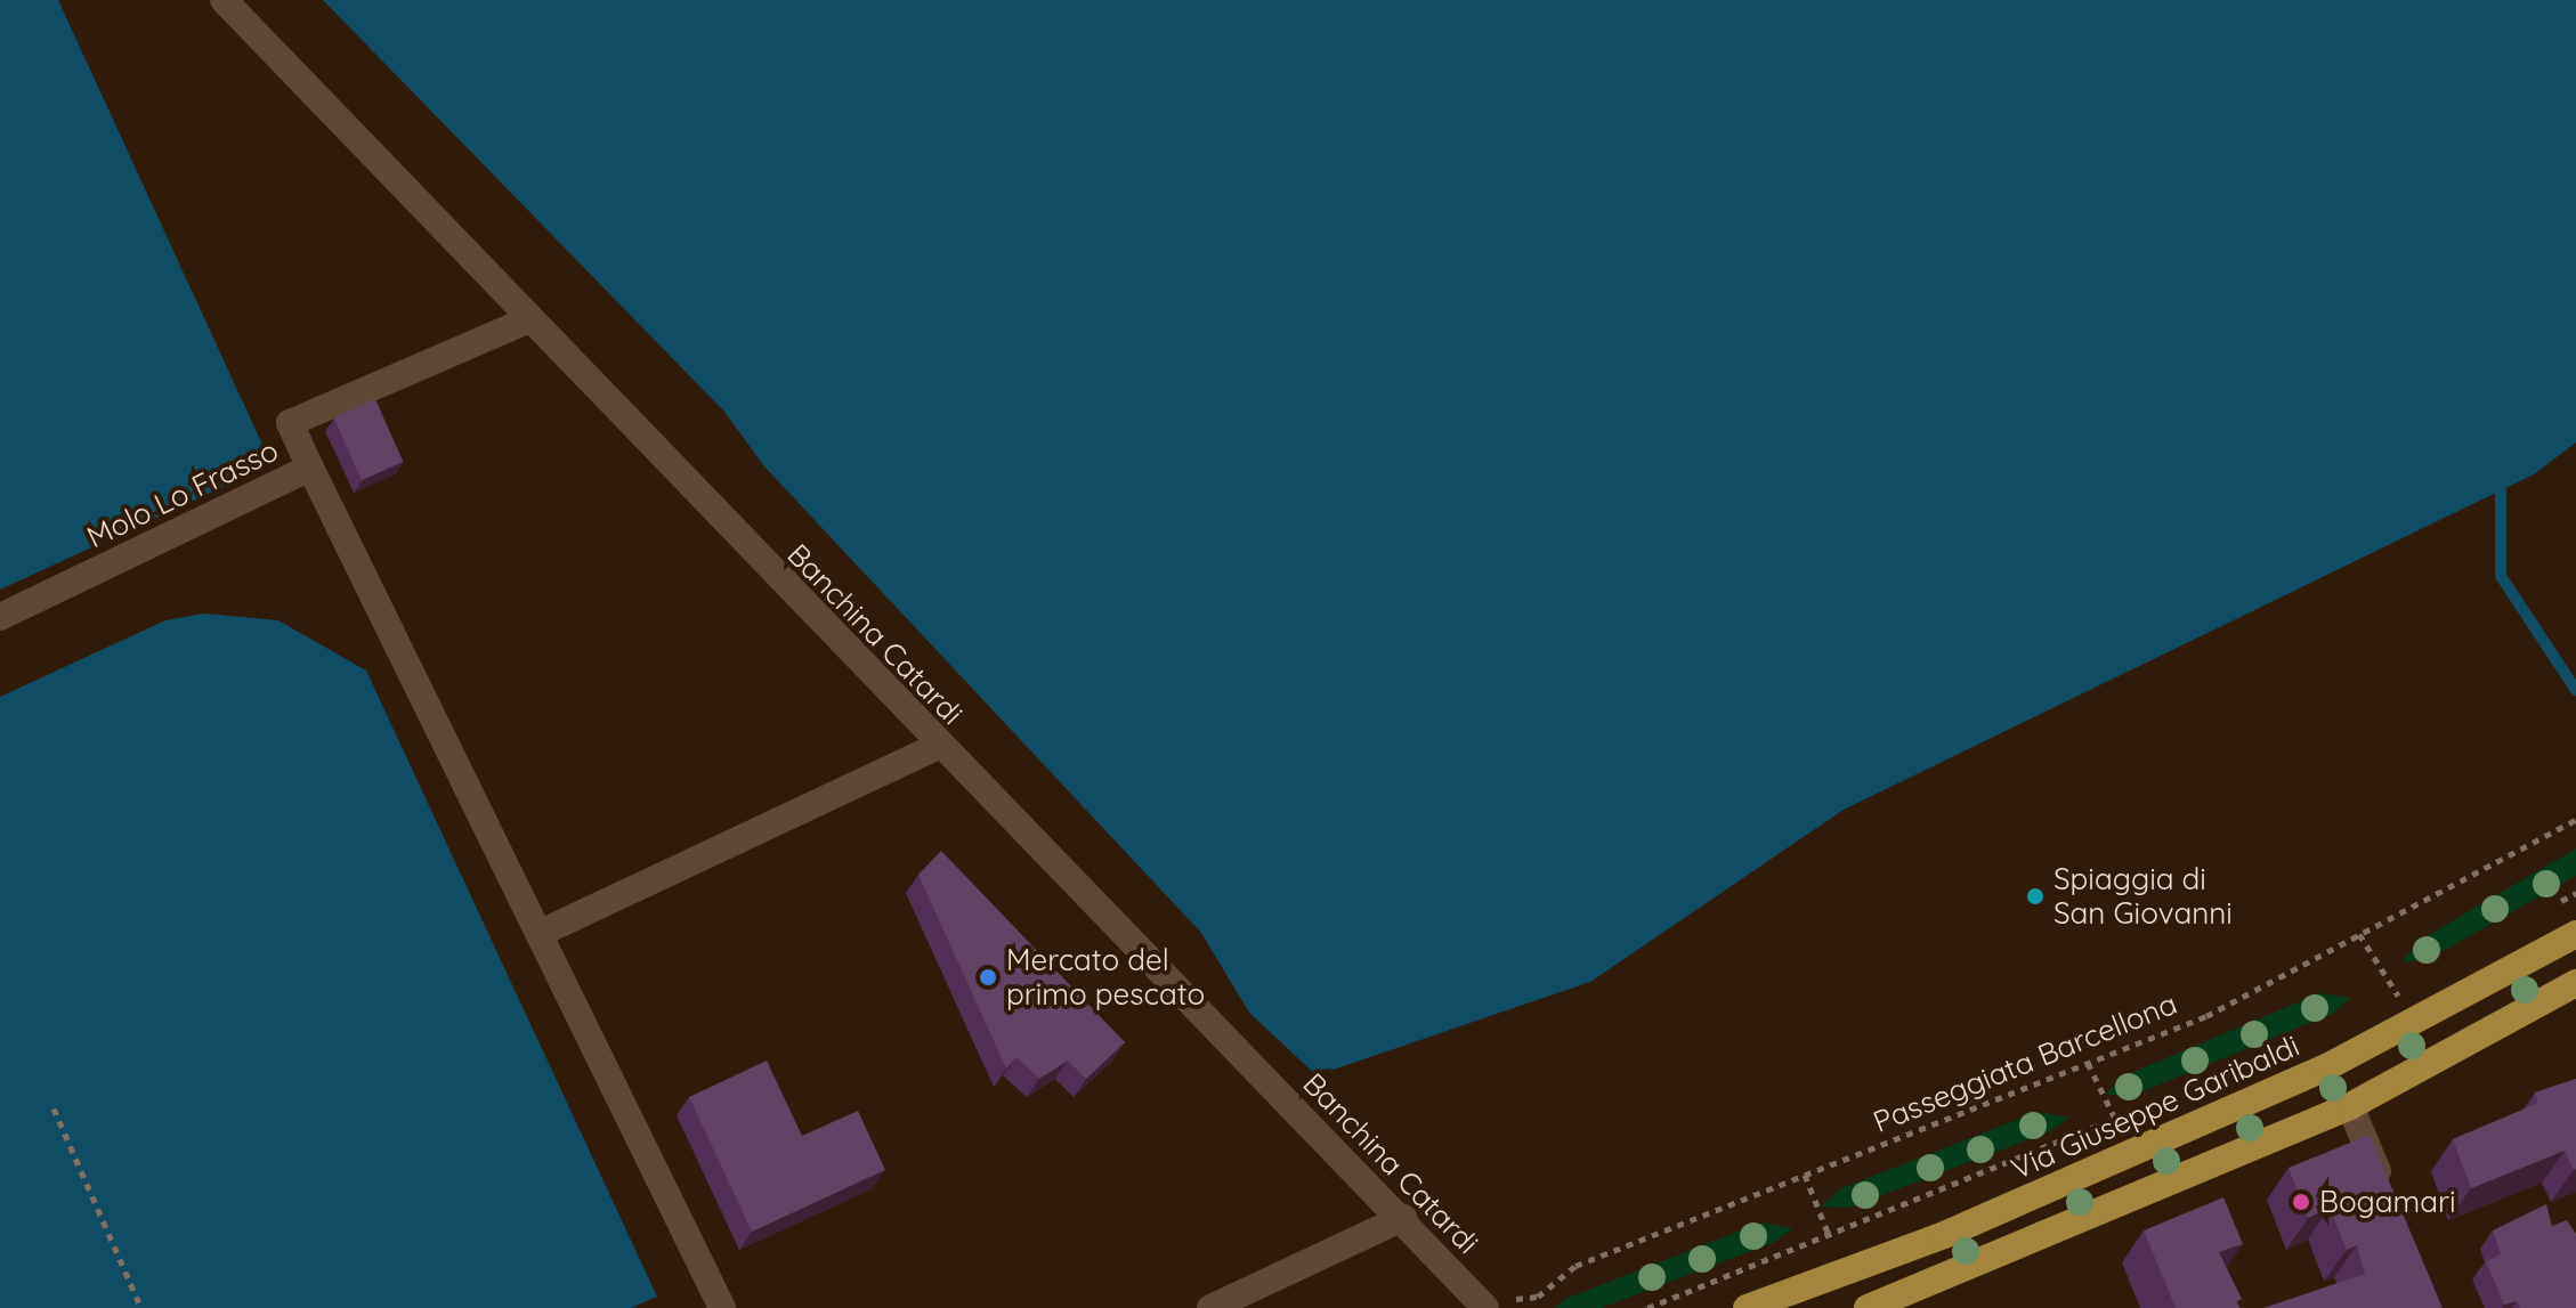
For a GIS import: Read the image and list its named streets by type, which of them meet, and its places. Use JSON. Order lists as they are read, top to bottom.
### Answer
{
  "streets": {
    "main road": ["Via Giuseppe Garibaldi"],
    "street": ["Molo Lo Frasso", "Banchina Catardi"],
    "path": ["Passeggiata Barcellona"]
  },
  "crossings": [
    ["Molo Lo Frasso", "Banchina Catardi"],
    ["Banchina Catardi", "Passeggiata Barcellona"]
  ],
  "places": ["Spiaggia di San Giovanni", "Mercato del primo pescato", "Bogamari"]
}
